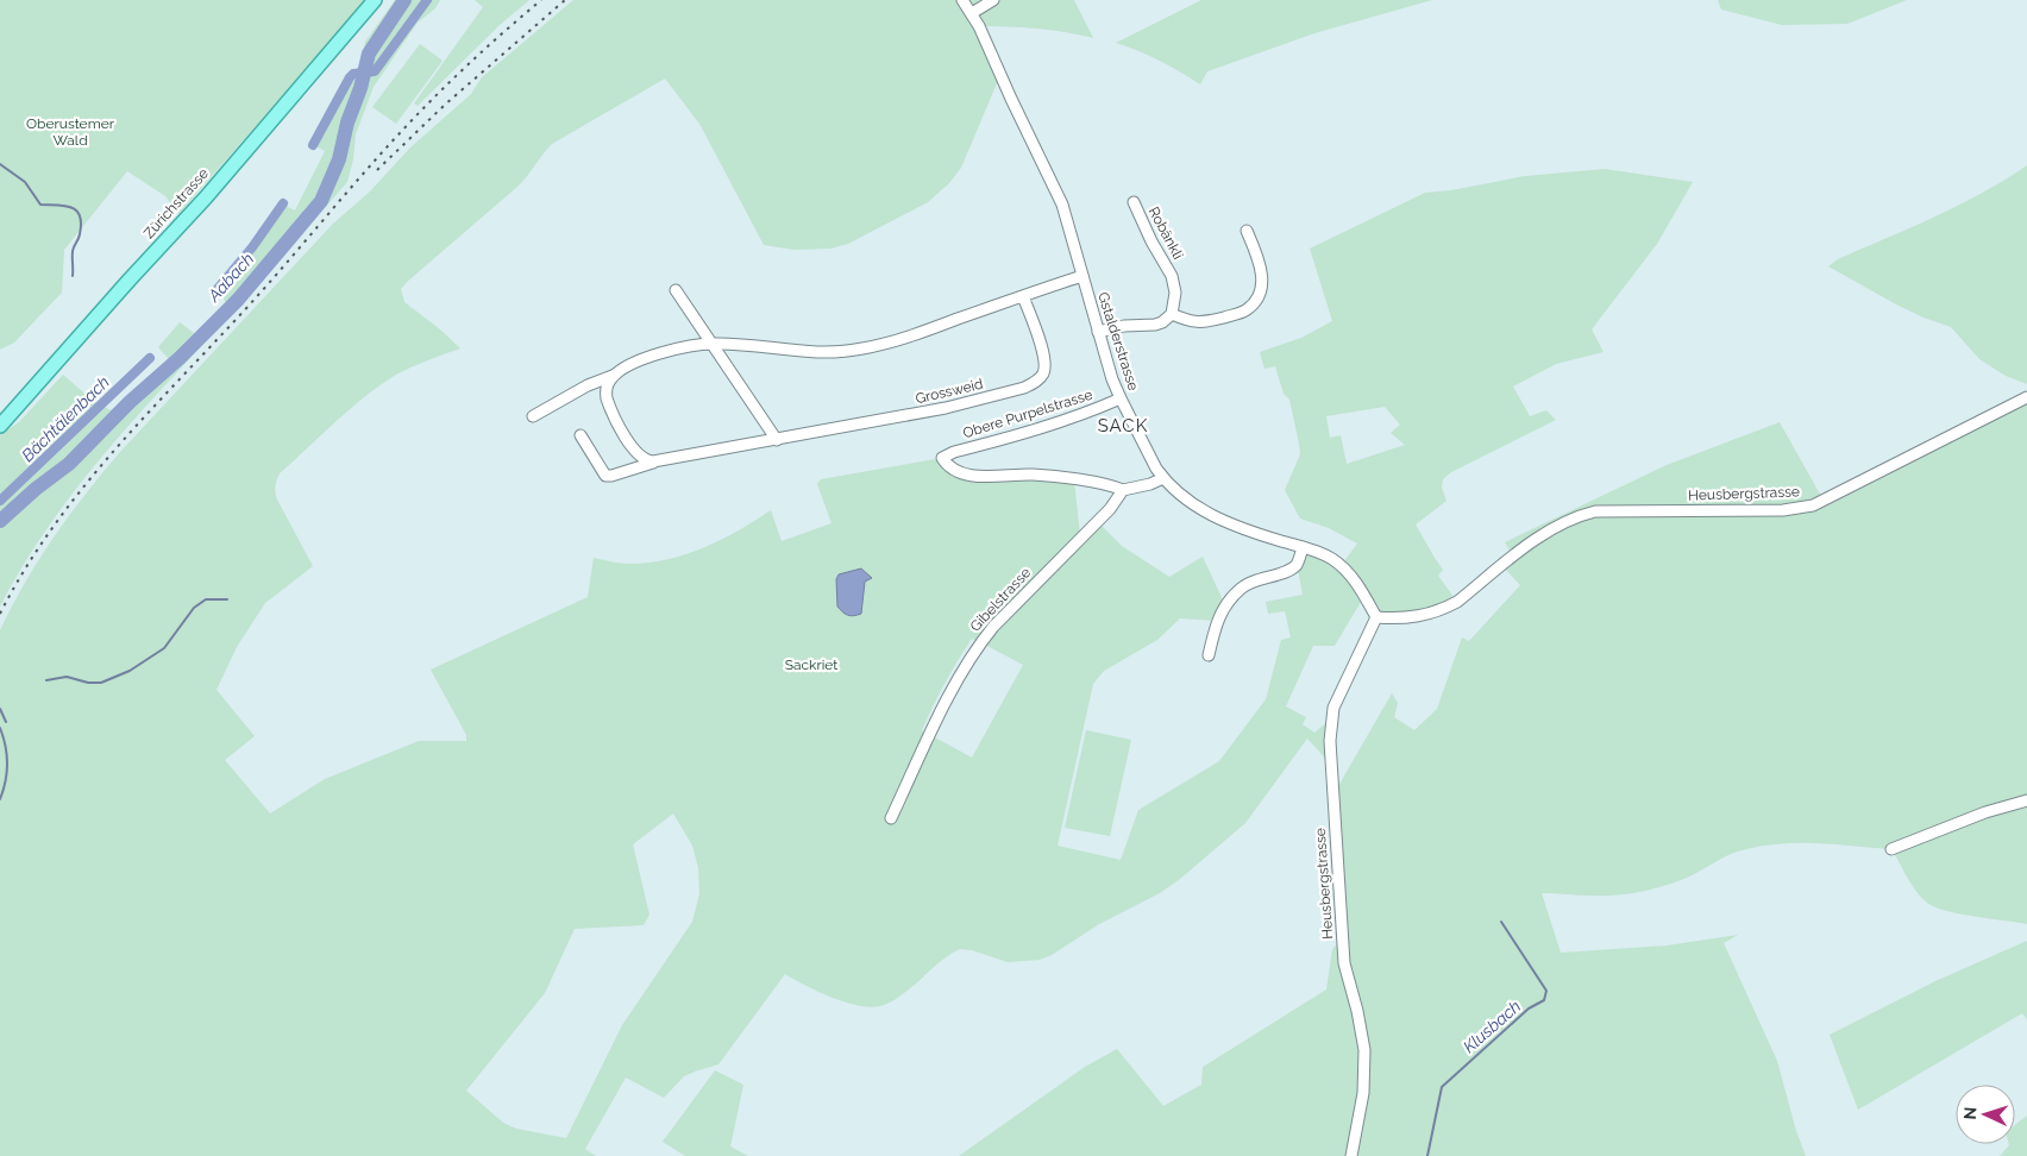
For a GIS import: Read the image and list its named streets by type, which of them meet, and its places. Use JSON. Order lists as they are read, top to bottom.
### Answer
{
  "streets": {
    "main road": ["Zürichstrasse"],
    "street": [
      "Robänkli",
      "Gstalderstrasse",
      "Grossweid",
      "Obere Purpelstrasse",
      "Heusbergstrasse",
      "Gibelstrasse"
    ]
  },
  "crossings": [
    ["Gstalderstrasse", "Obere Purpelstrasse"],
    ["Gstalderstrasse", "Heusbergstrasse"],
    ["Obere Purpelstrasse", "Gibelstrasse"]
  ],
  "districts": ["SACK"],
  "water": ["Aabach", "Bächtälenbach", "Klusbach"],
  "parks": ["Oberustemer Wald", "Sackriet"],
  "north": "left"
}
